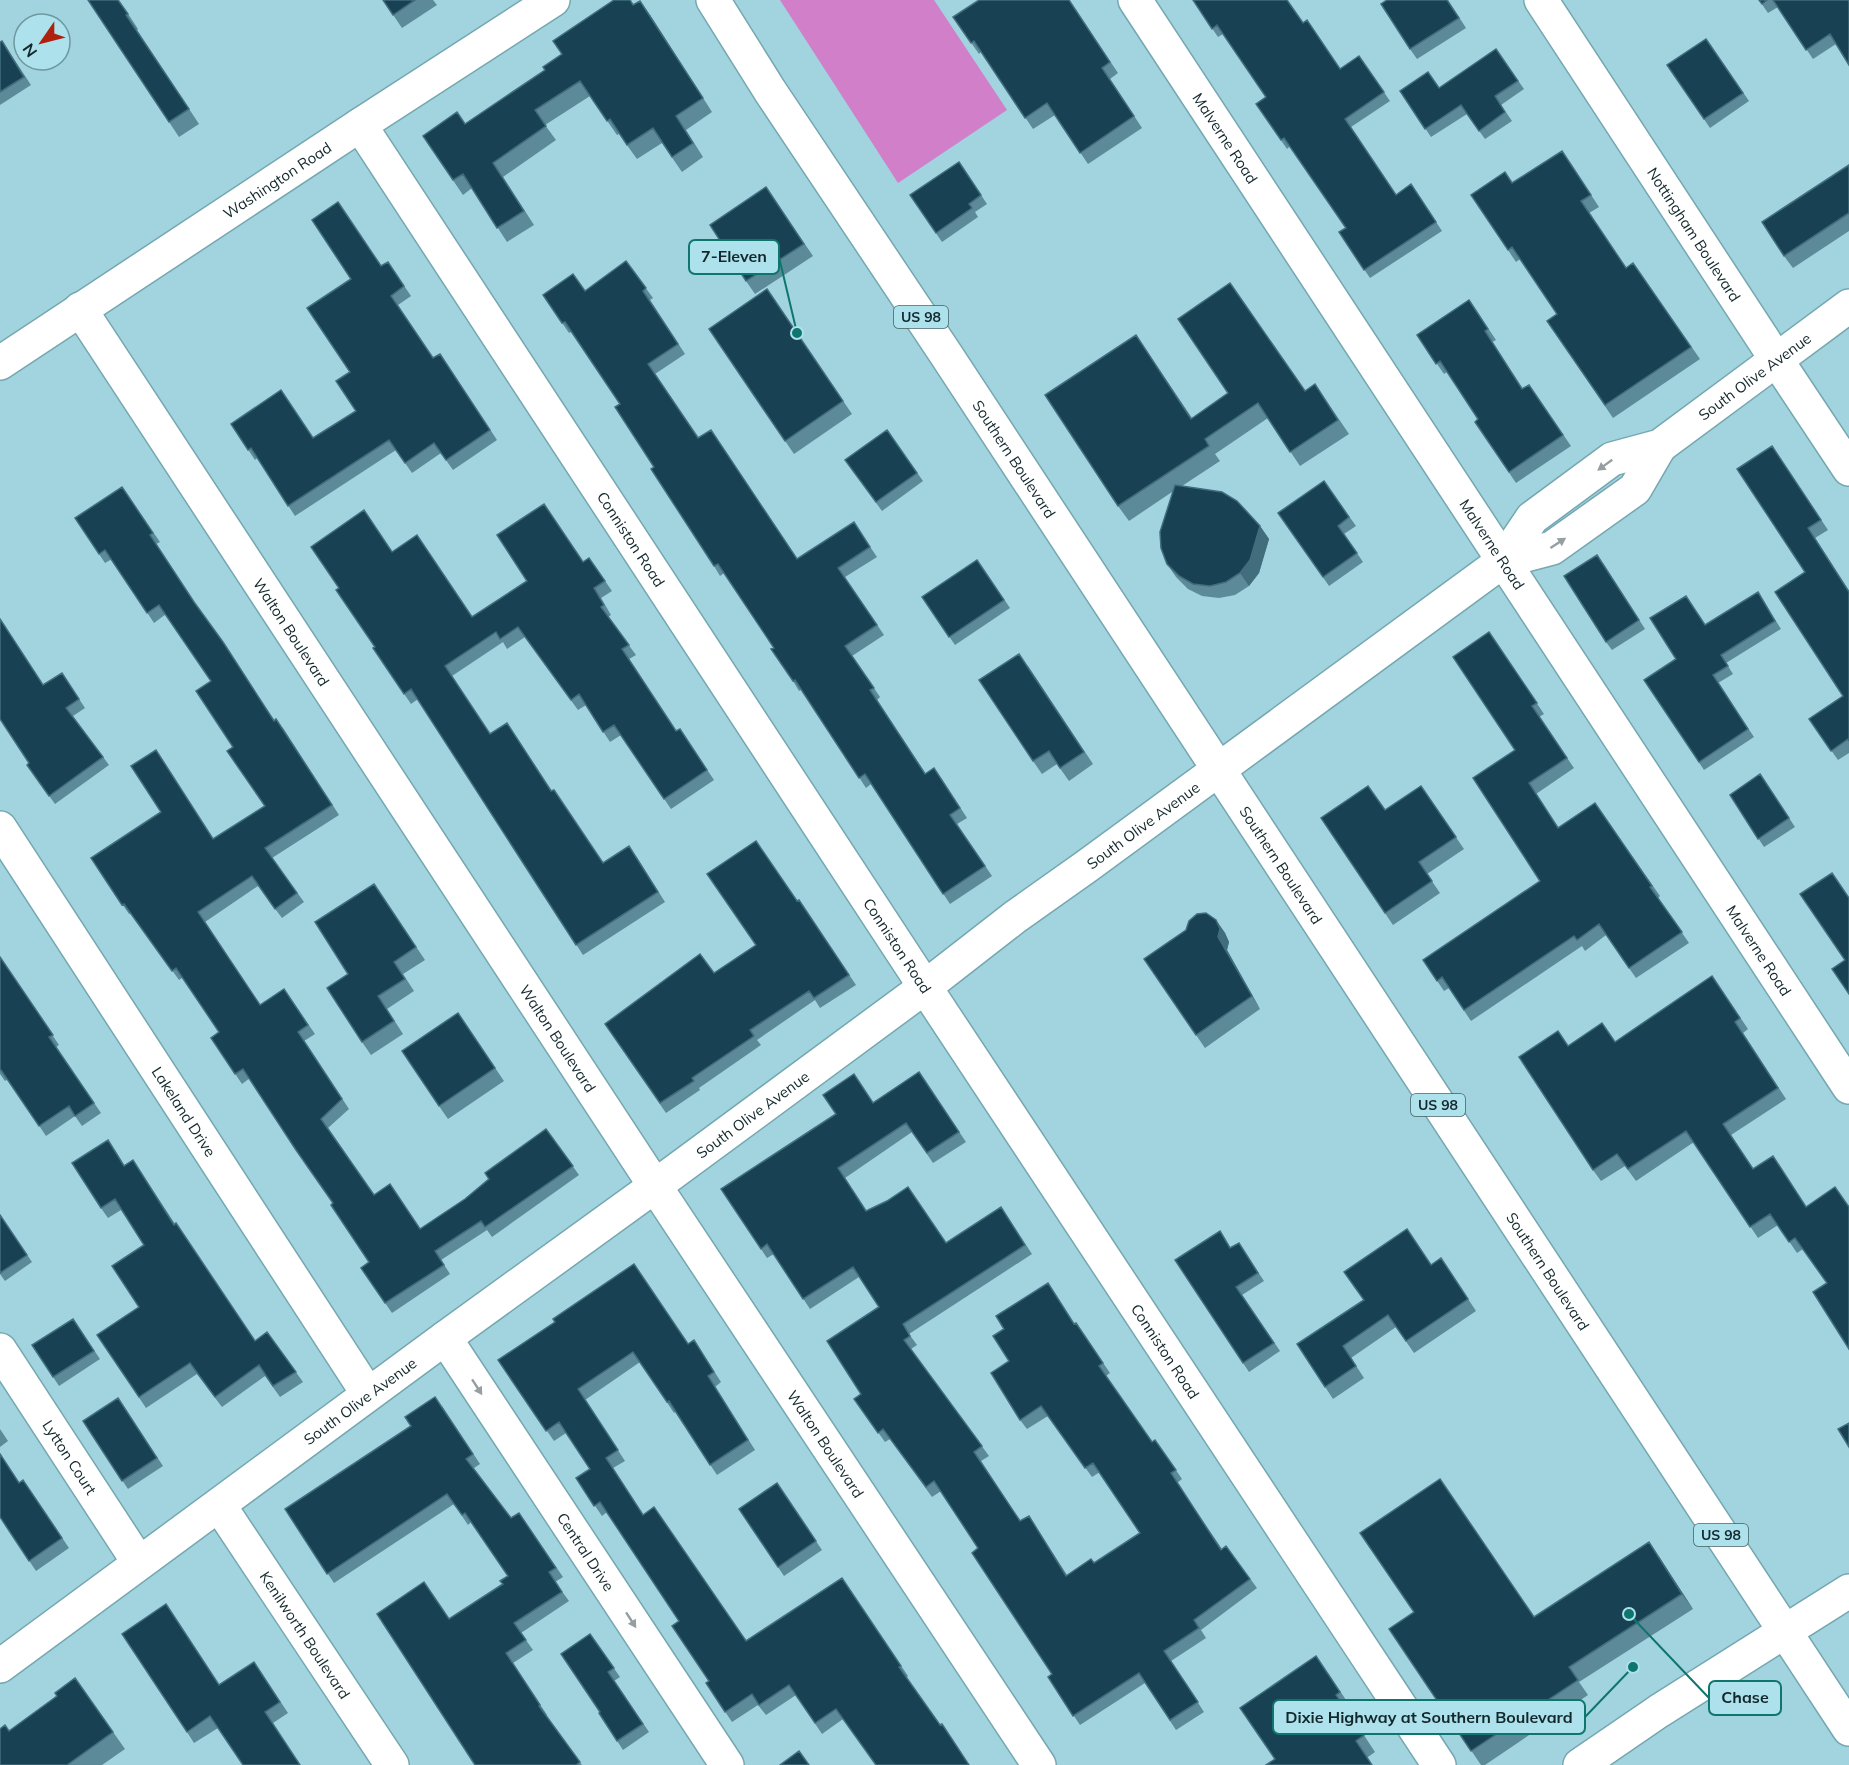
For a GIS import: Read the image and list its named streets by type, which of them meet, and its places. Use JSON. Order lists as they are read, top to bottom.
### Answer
{
  "streets": {
    "street": [
      "Malverne Road",
      "Washington Road",
      "Nottingham Boulevard",
      "US 98",
      "South Olive Avenue",
      "Southern Boulevard",
      "Conniston Road",
      "Walton Boulevard",
      "Lakeland Drive",
      "Lytton Court",
      "Central Drive",
      "Kenilworth Boulevard"
    ]
  },
  "crossings": [
    ["Malverne Road", "South Olive Avenue"],
    ["Washington Road", "Conniston Road"],
    ["Washington Road", "Walton Boulevard"],
    ["Nottingham Boulevard", "South Olive Avenue"],
    ["South Olive Avenue", "Southern Boulevard"],
    ["South Olive Avenue", "Conniston Road"],
    ["South Olive Avenue", "Walton Boulevard"],
    ["South Olive Avenue", "Lakeland Drive"],
    ["South Olive Avenue", "Lytton Court"],
    ["South Olive Avenue", "Central Drive"],
    ["South Olive Avenue", "Kenilworth Boulevard"]
  ],
  "one_way": ["Central Drive"],
  "places": ["7-Eleven", "Chase", "Dixie Highway at Southern Boulevard"],
  "north": "bottom left"
}
